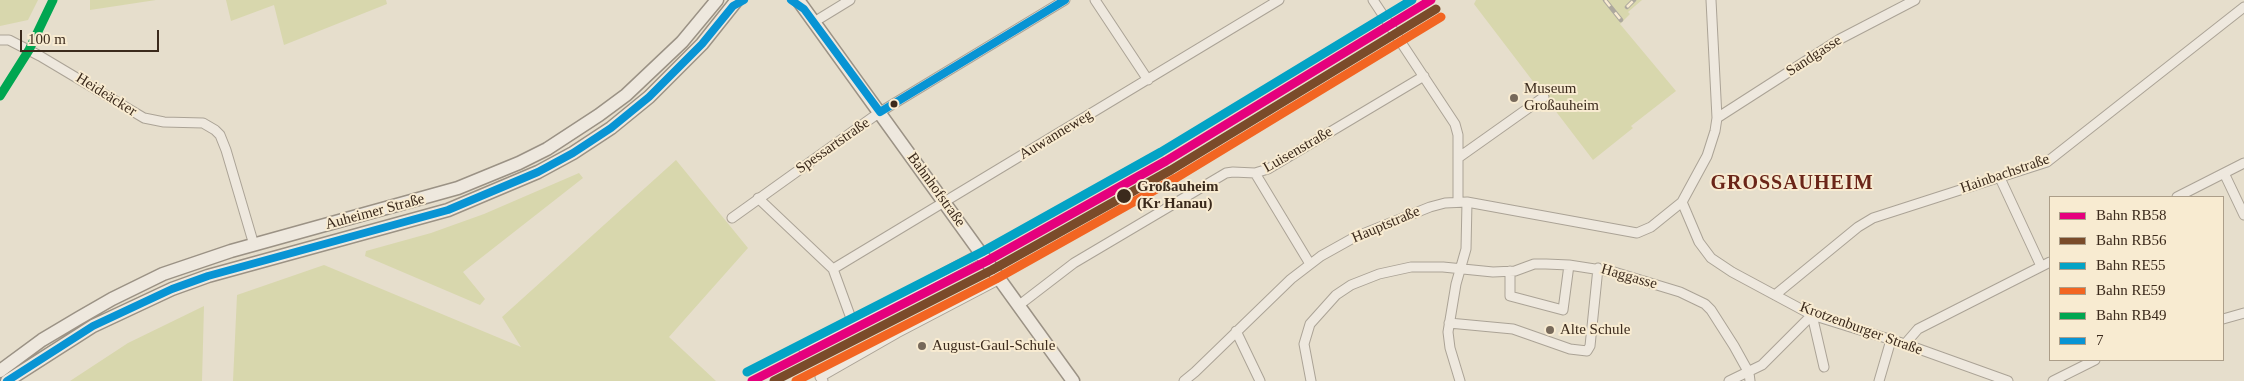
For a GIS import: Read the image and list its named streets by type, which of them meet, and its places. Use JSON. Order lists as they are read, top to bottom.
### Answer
{
  "streets": {
    "main road": ["Bahnhofstraße", "Auheimer Straße"],
    "street": [
      "Sandgasse",
      "Heideäcker",
      "Auwanneweg",
      "Spessartstraße",
      "Luisenstraße",
      "Hainbachstraße",
      "Hauptstraße",
      "Haggasse",
      "Krotzenburger Straße"
    ]
  },
  "crossings": [
    ["Heideäcker", "Auheimer Straße"],
    ["Auwanneweg", "Bahnhofstraße"],
    ["Spessartstraße", "Bahnhofstraße"],
    ["Luisenstraße", "Bahnhofstraße"],
    ["Hainbachstraße", "Krotzenburger Straße"],
    ["Hauptstraße", "Krotzenburger Straße"]
  ],
  "districts": ["GROSSAUHEIM"],
  "places": [
    "Museum Großauheim",
    "Großauheim (Kr Hanau)",
    "Alte Schule",
    "August-Gaul-Schule"
  ],
  "lines": [
    "rail line RB58",
    "rail line RE55",
    "rail line RB49",
    "transit line 7",
    "rail line RB56",
    "rail line RE59"
  ],
  "legend": [
    "Bahn RB58",
    "Bahn RB56",
    "Bahn RE55",
    "Bahn RE59",
    "Bahn RB49",
    "7"
  ],
  "scale_bar": "100 m"
}
